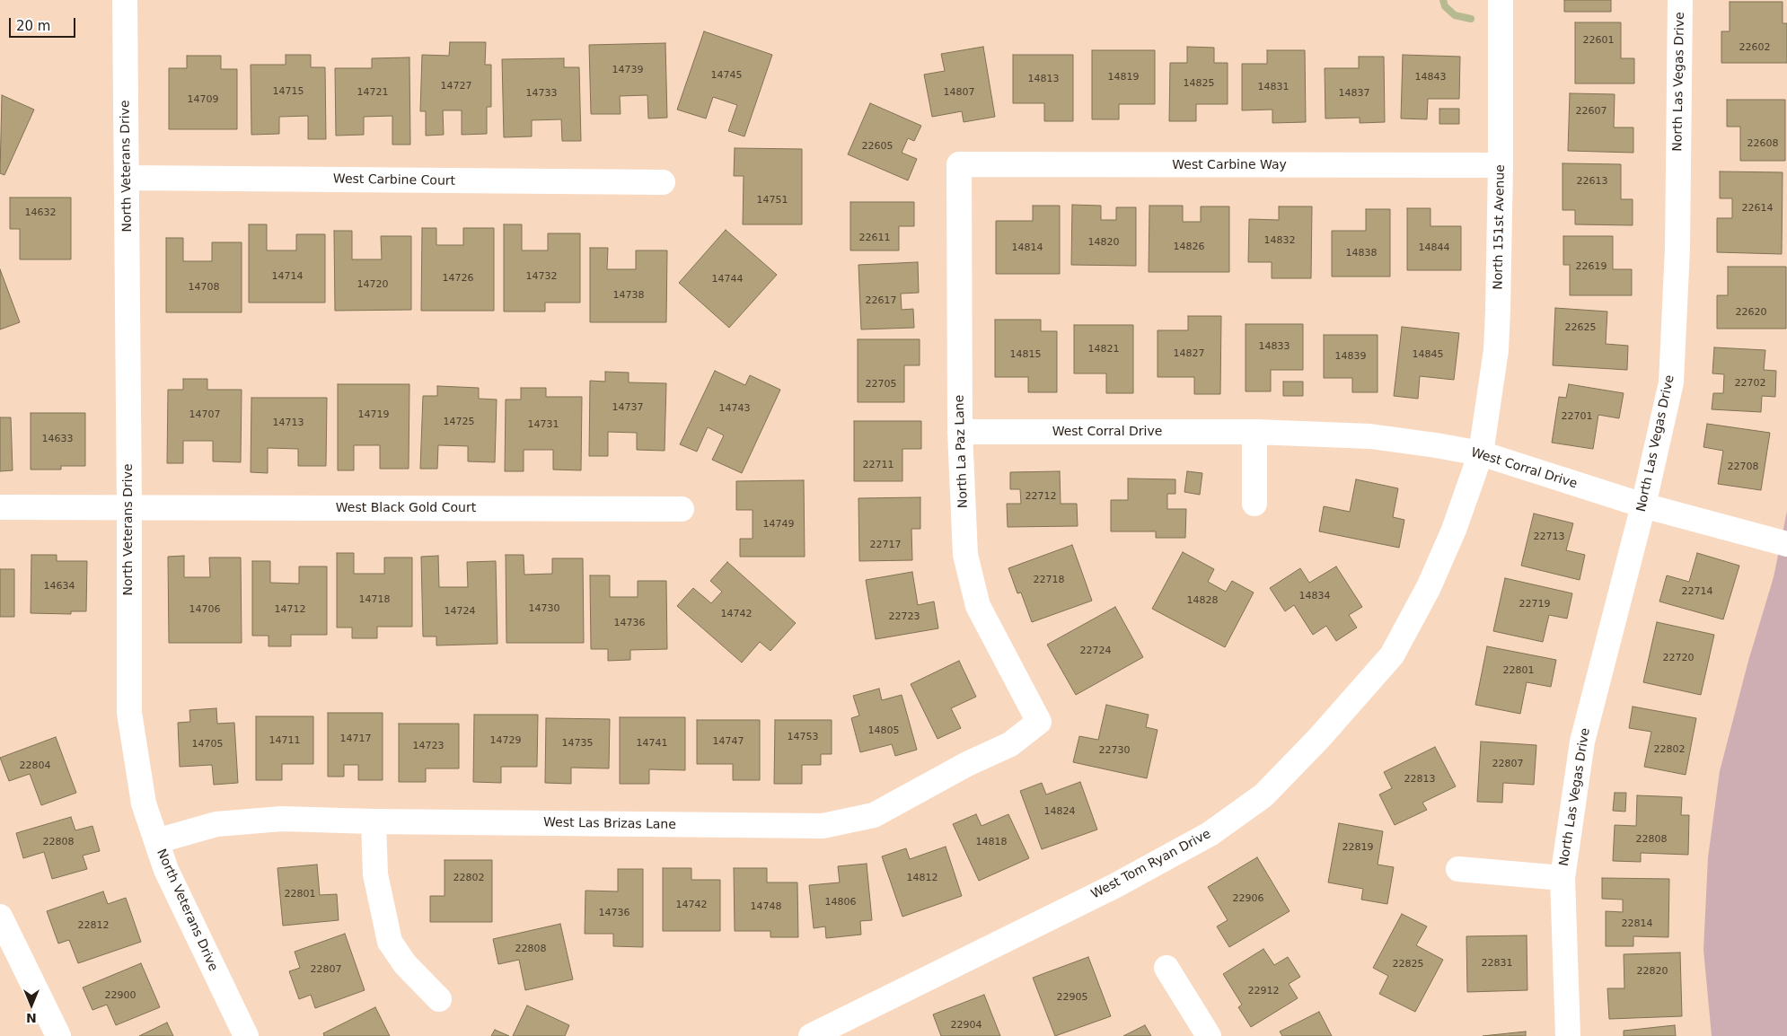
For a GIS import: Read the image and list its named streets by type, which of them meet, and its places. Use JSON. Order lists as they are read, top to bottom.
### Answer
{
  "streets": {
    "street": [
      "North Las Vegas Drive",
      "West Carbine Way",
      "North Veterans Drive",
      "West Carbine Court",
      "North 151st Avenue",
      "West Corral Drive",
      "North La Paz Lane",
      "West Black Gold Court",
      "West Las Brizas Lane",
      "West Tom Ryan Drive"
    ]
  },
  "crossings": [
    ["North Las Vegas Drive", "West Corral Drive"],
    ["West Carbine Way", "North 151st Avenue"],
    ["West Carbine Way", "North La Paz Lane"],
    ["North Veterans Drive", "West Carbine Court"],
    ["North Veterans Drive", "West Black Gold Court"],
    ["North Veterans Drive", "West Las Brizas Lane"],
    ["North 151st Avenue", "West Corral Drive"],
    ["North 151st Avenue", "West Tom Ryan Drive"],
    ["West Corral Drive", "North La Paz Lane"],
    ["West Corral Drive", "West Tom Ryan Drive"],
    ["North La Paz Lane", "West Las Brizas Lane"]
  ],
  "house_numbers": [
    "22601",
    "22602",
    "14739",
    "14745",
    "14819",
    "14843",
    "14813",
    "14825",
    "14727",
    "14831",
    "14715",
    "14721",
    "14807",
    "14733",
    "14837",
    "14709",
    "22607",
    "22608",
    "22605",
    "22613",
    "14751",
    "22614",
    "14632",
    "22611",
    "14832",
    "14820",
    "14826",
    "14814",
    "14844",
    "14838",
    "22619",
    "14714",
    "14732",
    "14726",
    "14744",
    "14720",
    "14708",
    "14738",
    "22617",
    "22620",
    "22625",
    "14833",
    "14821",
    "14827",
    "14815",
    "14845",
    "14839",
    "22702",
    "22705",
    "14737",
    "14743",
    "14707",
    "14719",
    "22701",
    "14725",
    "14713",
    "14731",
    "14633",
    "22711",
    "22708",
    "22712",
    "14749",
    "22713",
    "22717",
    "22718",
    "14634",
    "22714",
    "14834",
    "14718",
    "14828",
    "22719",
    "14730",
    "14706",
    "14712",
    "14724",
    "14742",
    "22723",
    "14736",
    "22724",
    "22720",
    "22801",
    "14805",
    "14753",
    "14717",
    "14711",
    "14729",
    "14747",
    "14735",
    "14741",
    "14705",
    "14723",
    "22802",
    "22730",
    "22807",
    "22804",
    "22813",
    "14824",
    "22808",
    "22808",
    "14818",
    "22819",
    "22802",
    "14812",
    "22801",
    "22906",
    "14806",
    "14742",
    "14748",
    "14736",
    "22814",
    "22812",
    "22808",
    "22831",
    "22825",
    "22807",
    "22820",
    "22912",
    "22900",
    "22905",
    "22904"
  ],
  "scale_bar": "20 m",
  "north": "bottom"
}
